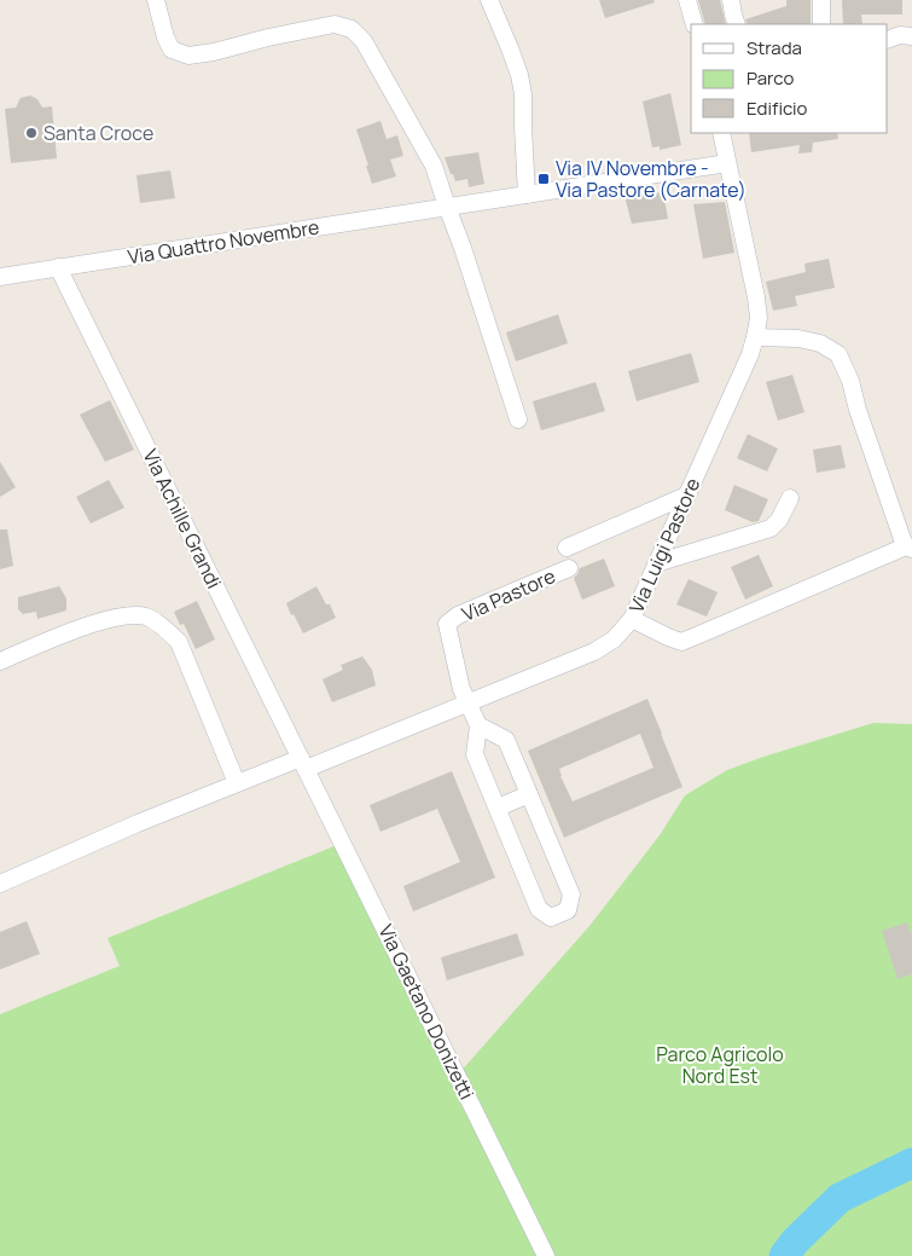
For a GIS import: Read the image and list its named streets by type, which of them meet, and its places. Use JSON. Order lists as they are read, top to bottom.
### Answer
{
  "streets": {
    "street": [
      "Via Quattro Novembre",
      "Via Achille Grandi",
      "Via Luigi Pastore",
      "Via Pastore",
      "Via Gaetano Donizetti"
    ]
  },
  "crossings": [
    ["Via Quattro Novembre", "Via Achille Grandi"],
    ["Via Quattro Novembre", "Via Luigi Pastore"],
    ["Via Achille Grandi", "Via Luigi Pastore"],
    ["Via Achille Grandi", "Via Gaetano Donizetti"],
    ["Via Luigi Pastore", "Via Pastore"],
    ["Via Luigi Pastore", "Via Gaetano Donizetti"]
  ],
  "parks": ["Parco Agricolo Nord Est"],
  "places": {
    "other": ["Santa Croce"],
    "transit": ["Via IV Novembre - Via Pastore (Carnate)"]
  },
  "legend": ["Strada", "Parco", "Edificio"]
}
